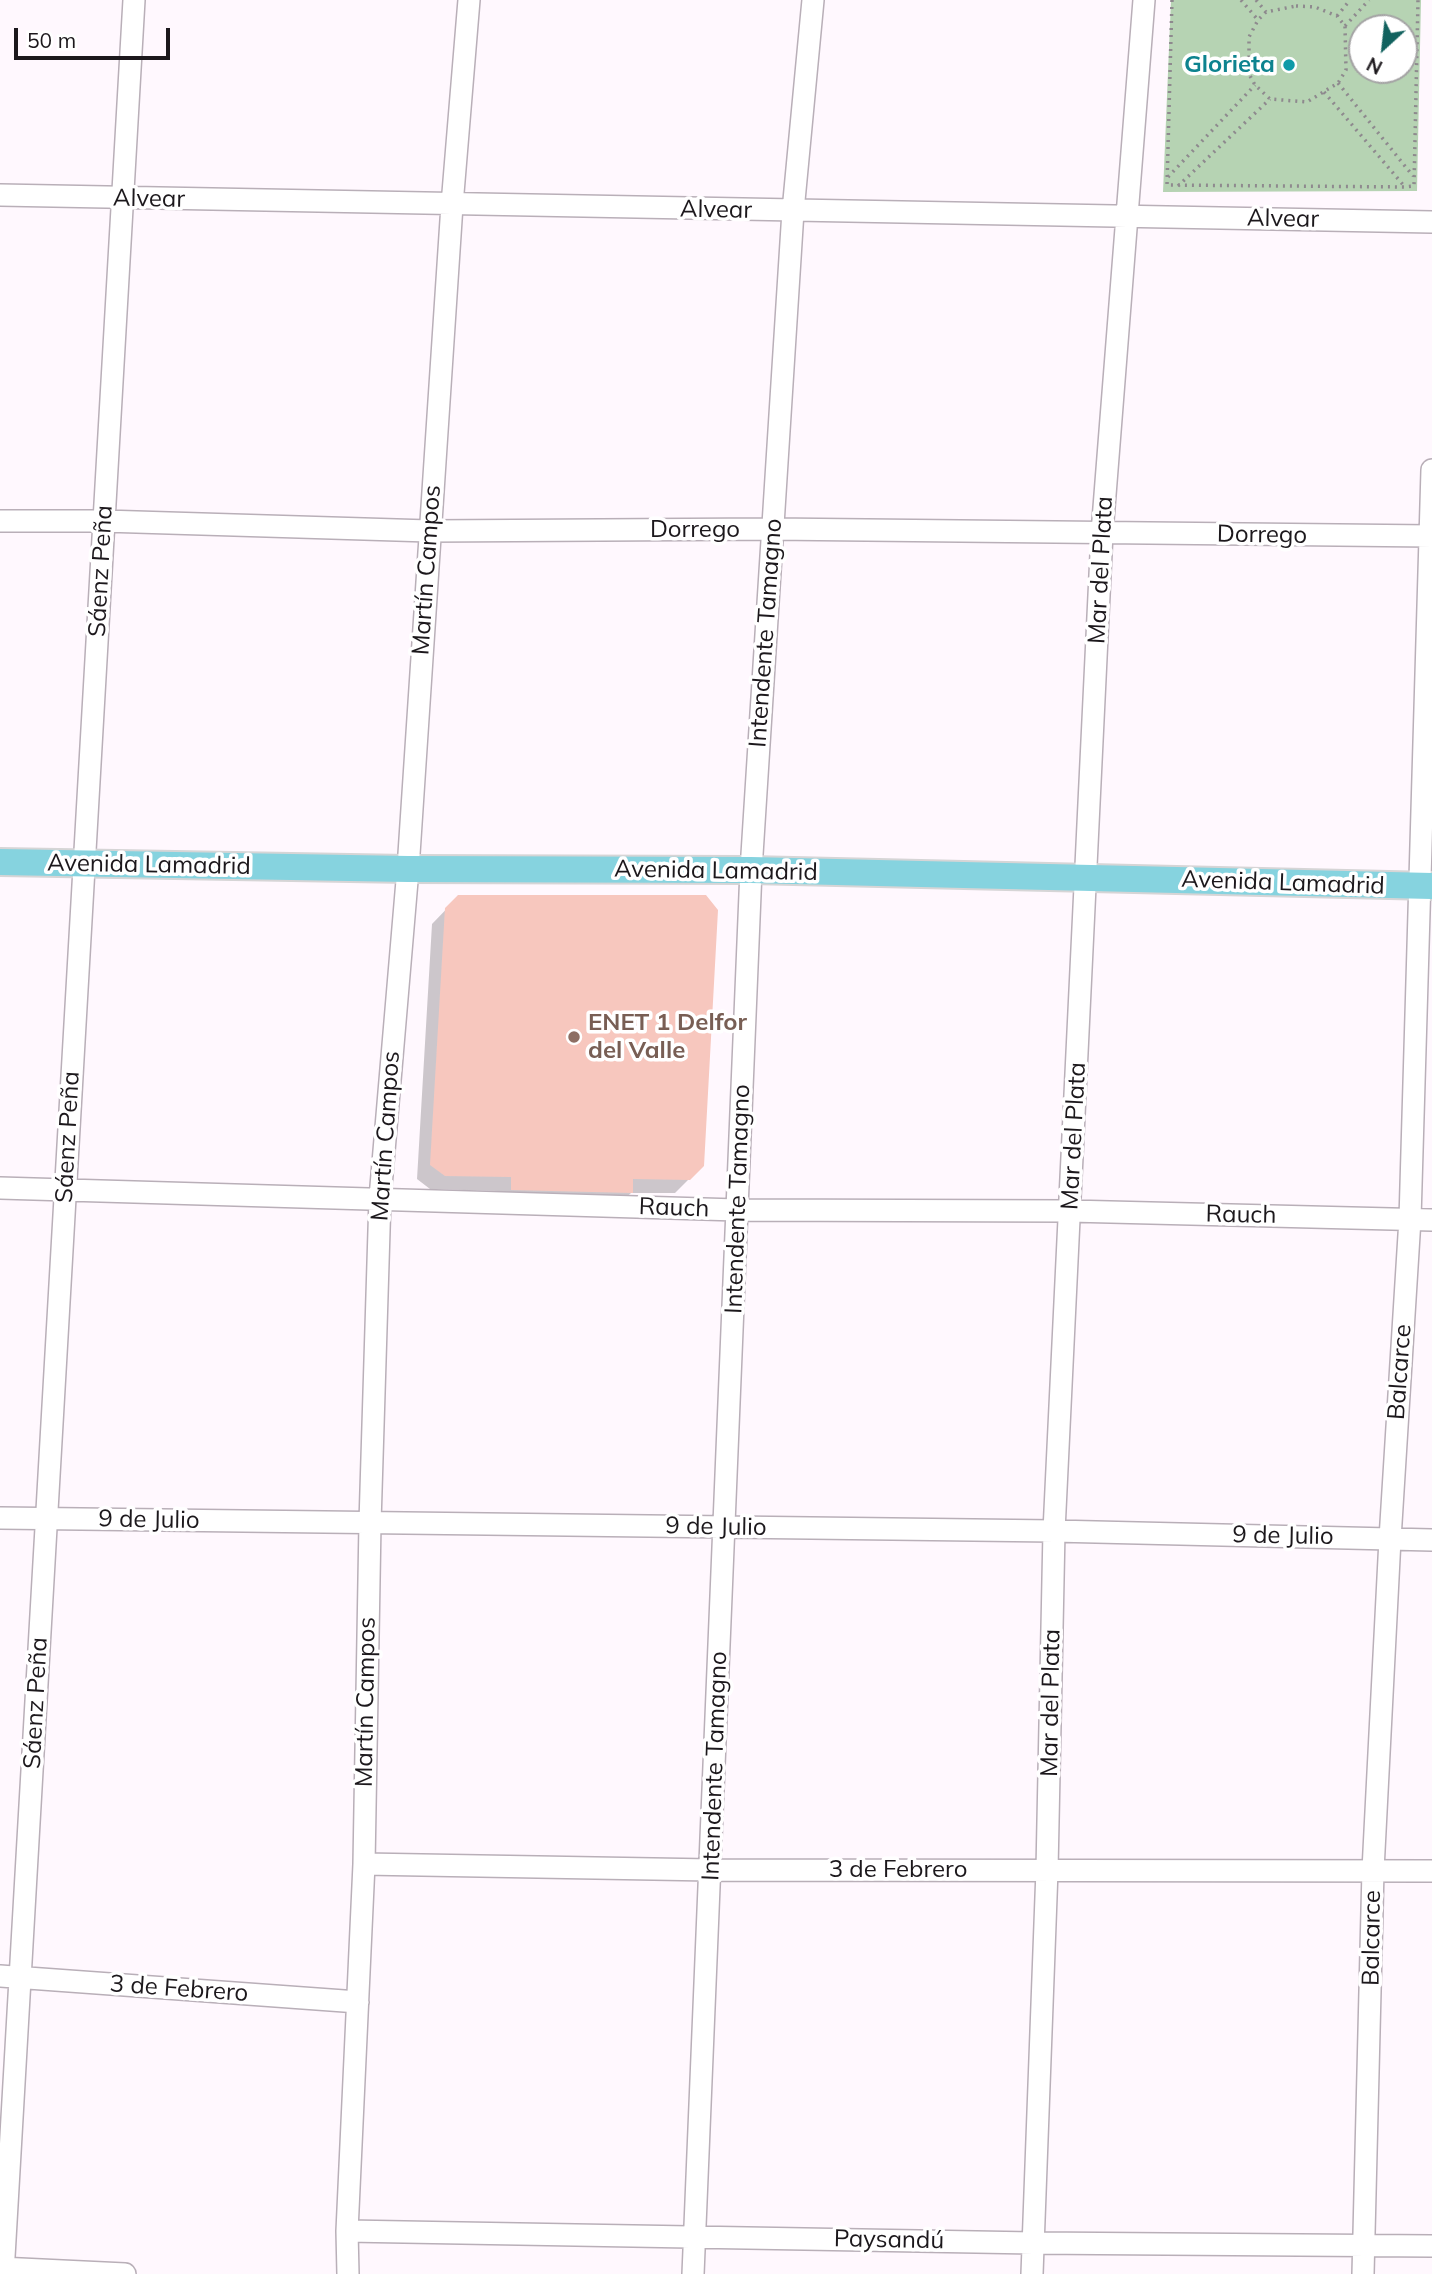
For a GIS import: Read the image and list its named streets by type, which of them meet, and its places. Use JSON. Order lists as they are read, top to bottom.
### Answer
{
  "streets": {
    "main road": ["Avenida Lamadrid"],
    "street": [
      "Alvear",
      "Dorrego",
      "Martín Campos",
      "Mar del Plata",
      "Sáenz Peña",
      "Intendente Tamagno",
      "Rauch",
      "Balcarce",
      "9 de Julio",
      "3 de Febrero",
      "Paysandú"
    ]
  },
  "crossings": [
    ["Alvear", "Martín Campos"],
    ["Alvear", "Mar del Plata"],
    ["Alvear", "Sáenz Peña"],
    ["Alvear", "Intendente Tamagno"],
    ["Dorrego", "Martín Campos"],
    ["Dorrego", "Mar del Plata"],
    ["Dorrego", "Sáenz Peña"],
    ["Dorrego", "Intendente Tamagno"],
    ["Dorrego", "Balcarce"],
    ["Martín Campos", "Avenida Lamadrid"],
    ["Martín Campos", "Rauch"],
    ["Martín Campos", "9 de Julio"],
    ["Martín Campos", "3 de Febrero"],
    ["Martín Campos", "Paysandú"],
    ["Mar del Plata", "Avenida Lamadrid"],
    ["Mar del Plata", "Rauch"],
    ["Mar del Plata", "9 de Julio"],
    ["Mar del Plata", "3 de Febrero"],
    ["Mar del Plata", "Paysandú"],
    ["Sáenz Peña", "Avenida Lamadrid"],
    ["Sáenz Peña", "Rauch"],
    ["Sáenz Peña", "9 de Julio"],
    ["Sáenz Peña", "3 de Febrero"],
    ["Intendente Tamagno", "Avenida Lamadrid"],
    ["Intendente Tamagno", "Rauch"],
    ["Intendente Tamagno", "9 de Julio"],
    ["Intendente Tamagno", "3 de Febrero"],
    ["Intendente Tamagno", "Paysandú"],
    ["Avenida Lamadrid", "Balcarce"],
    ["Rauch", "Balcarce"],
    ["Balcarce", "9 de Julio"],
    ["Balcarce", "3 de Febrero"],
    ["Balcarce", "Paysandú"]
  ],
  "places": ["Glorieta", "ENET 1 Delfor del Valle"],
  "scale_bar": "50 m",
  "north": "bottom left"
}
